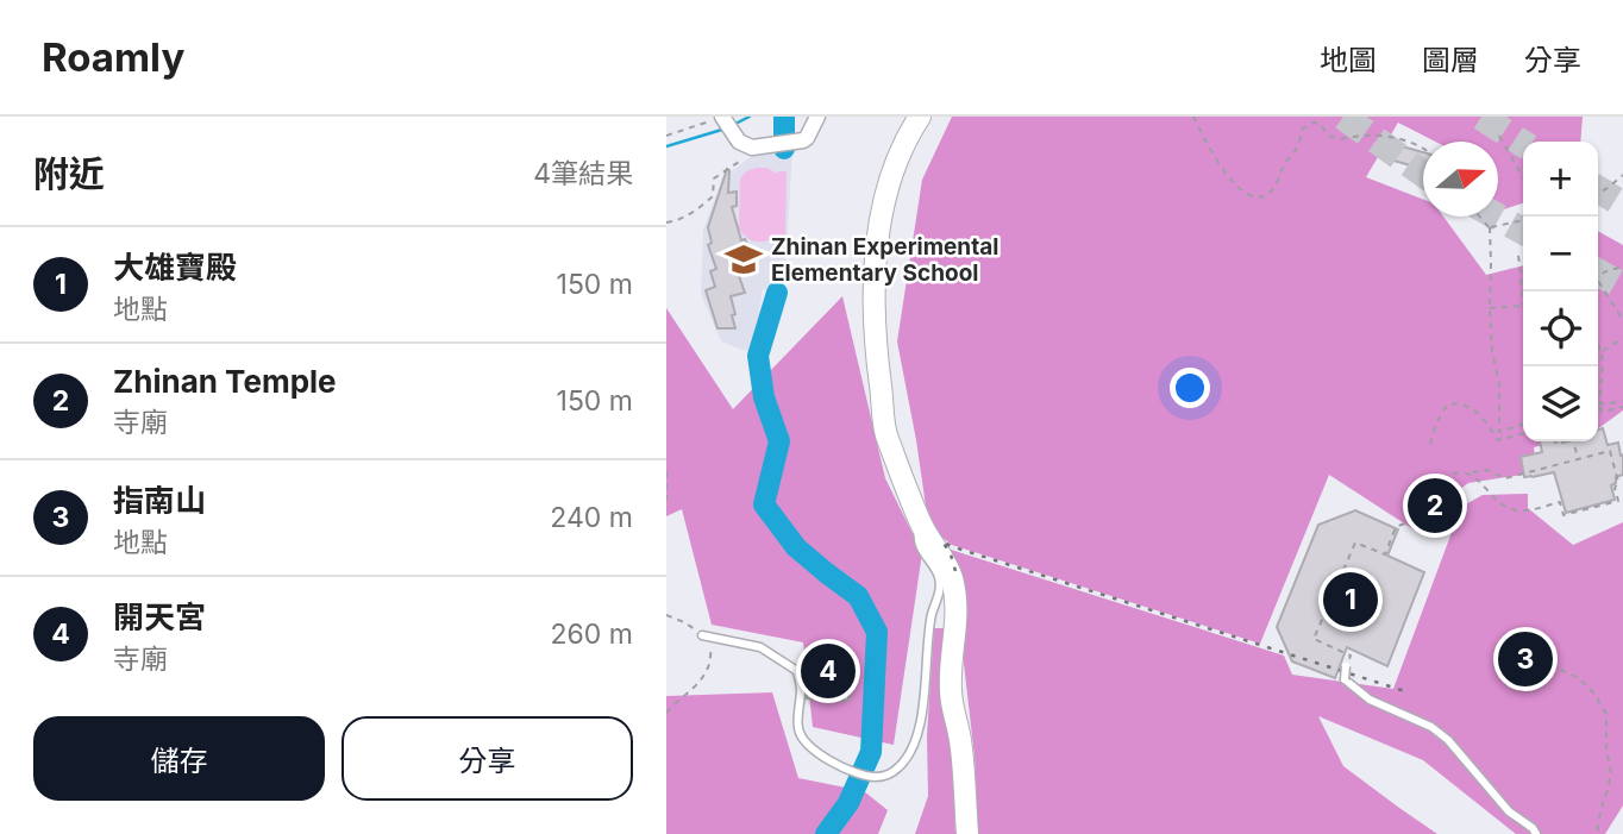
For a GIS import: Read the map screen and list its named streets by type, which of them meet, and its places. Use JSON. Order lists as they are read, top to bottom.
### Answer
{
  "places": {
    "school or university": ["Zhinan Experimental Elementary School"]
  },
  "north": "right",
  "page": {
    "header": "Roamly",
    "nav": ["地圖", "圖層", "分享"],
    "heading": ["附近", "4筆結果"],
    "map_buttons": ["+", "−"],
    "list": [
      {
        "mark": "1",
        "name": "大雄寶殿",
        "note": "地點",
        "value": "150 m"
      },
      {
        "mark": "2",
        "name": "Zhinan Temple",
        "note": "寺廟",
        "value": "150 m"
      },
      {
        "mark": "3",
        "name": "指南山",
        "note": "地點",
        "value": "240 m"
      },
      {
        "mark": "4",
        "name": "開天宮",
        "note": "寺廟",
        "value": "260 m"
      }
    ],
    "pins": [
      "2",
      "1",
      "3",
      "4"
    ],
    "buttons": ["儲存", "分享"]
  }
}
